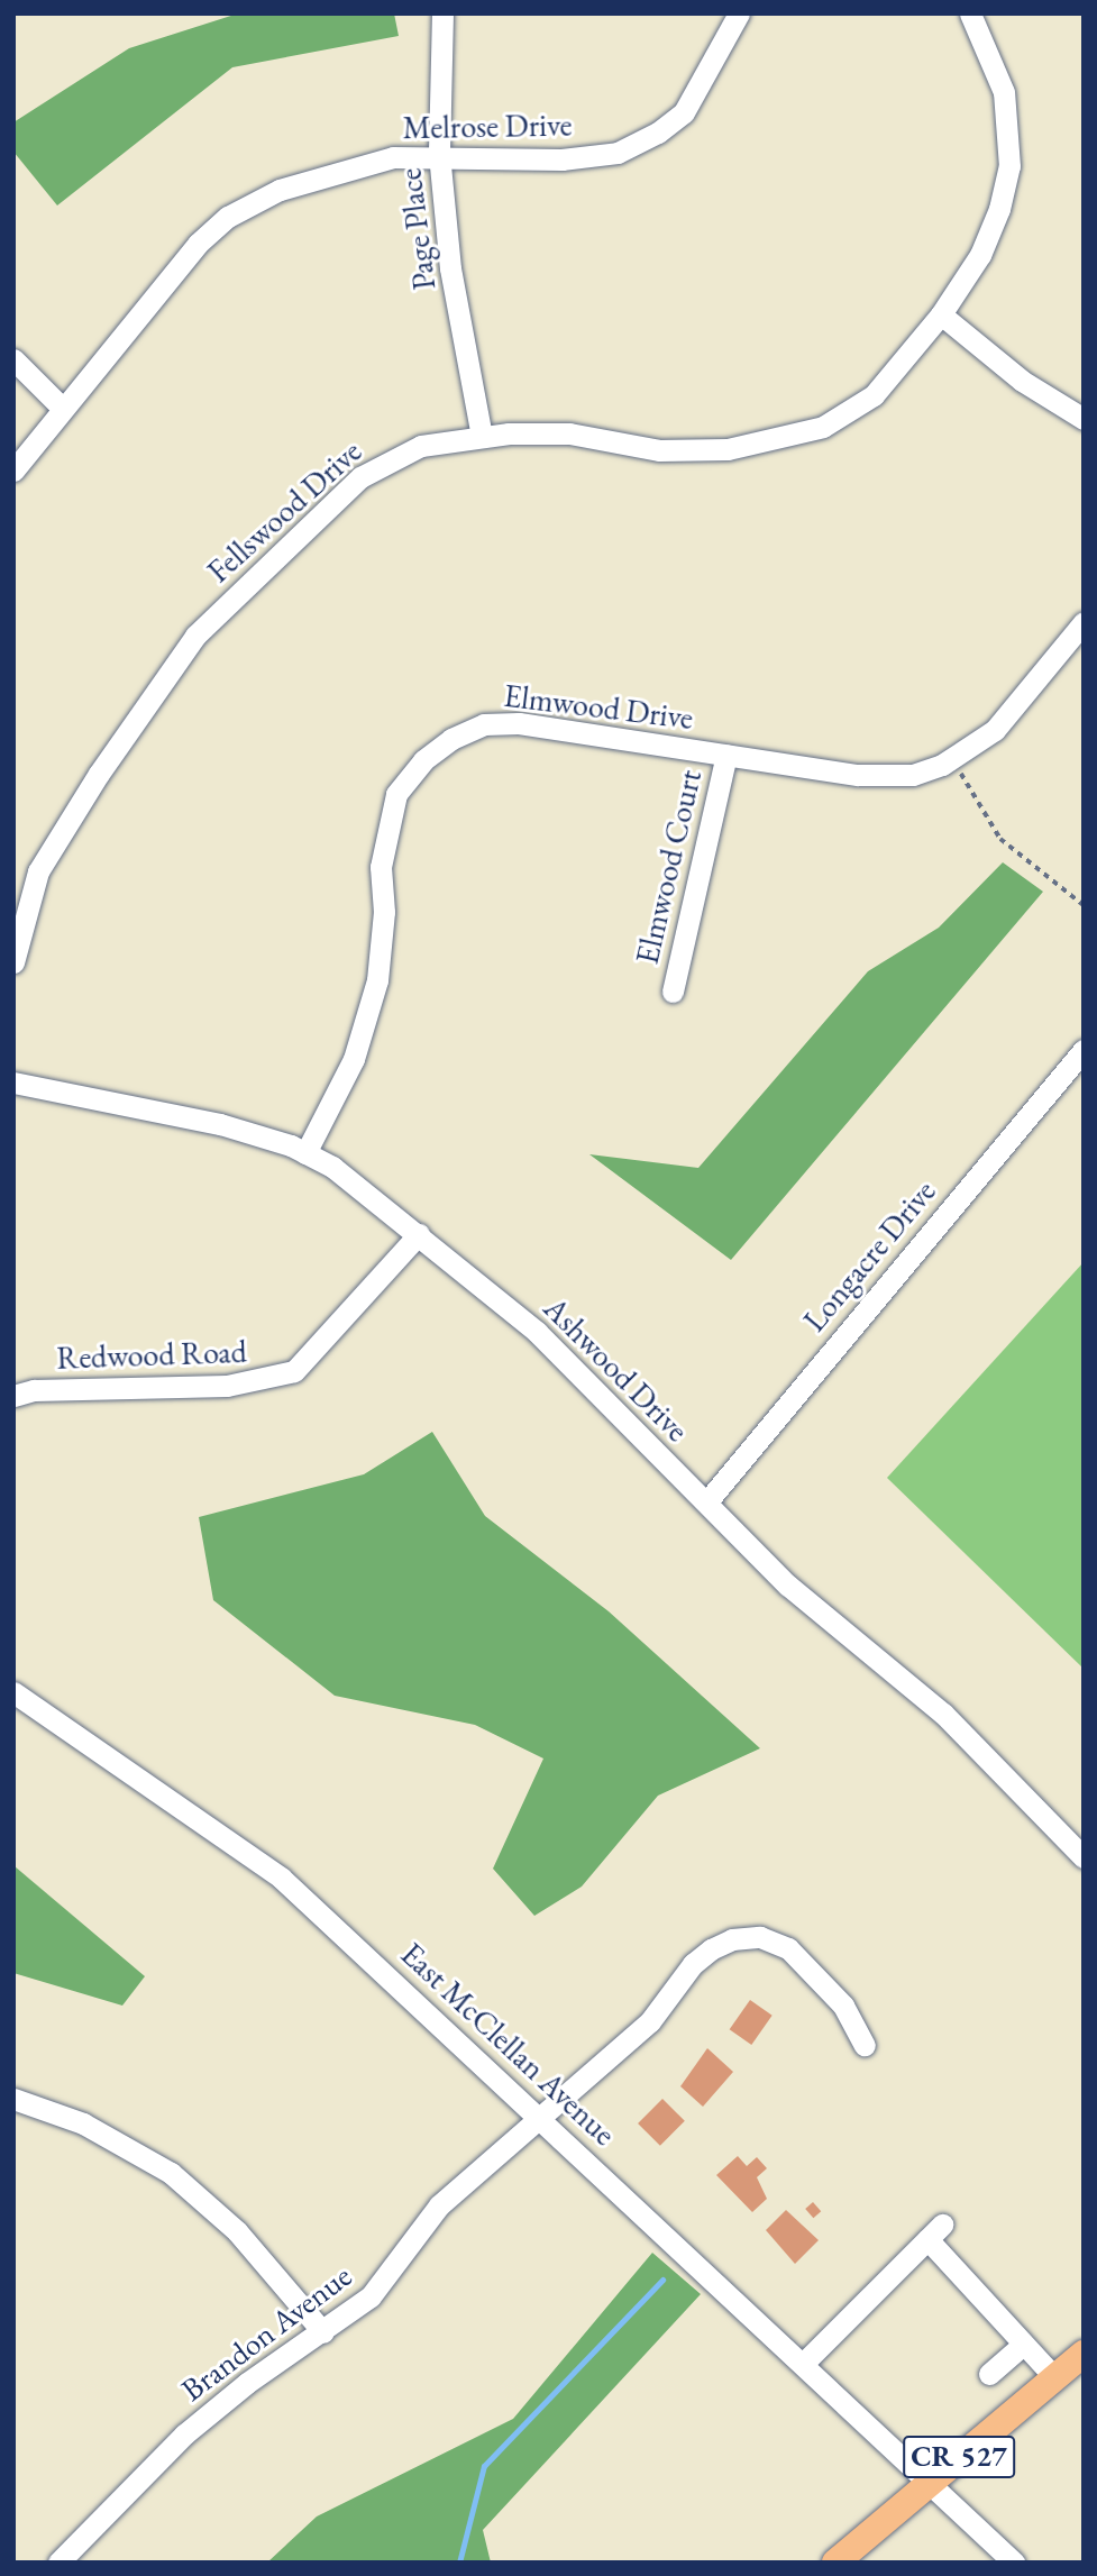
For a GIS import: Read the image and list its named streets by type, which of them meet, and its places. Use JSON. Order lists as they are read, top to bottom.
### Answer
{
  "streets": {
    "main road": ["CR 527"],
    "street": [
      "Melrose Drive",
      "Page Place",
      "Fellswood Drive",
      "Elmwood Drive",
      "Elmwood Court",
      "Longacre Drive",
      "Redwood Road",
      "Ashwood Drive",
      "East McClellan Avenue",
      "Brandon Avenue"
    ]
  },
  "crossings": [
    ["Melrose Drive", "Page Place"],
    ["Page Place", "Fellswood Drive"],
    ["Elmwood Drive", "Elmwood Court"],
    ["Elmwood Drive", "Ashwood Drive"],
    ["Longacre Drive", "Ashwood Drive"],
    ["Redwood Road", "Ashwood Drive"],
    ["East McClellan Avenue", "Brandon Avenue"],
    ["East McClellan Avenue", "CR 527"]
  ]
}
